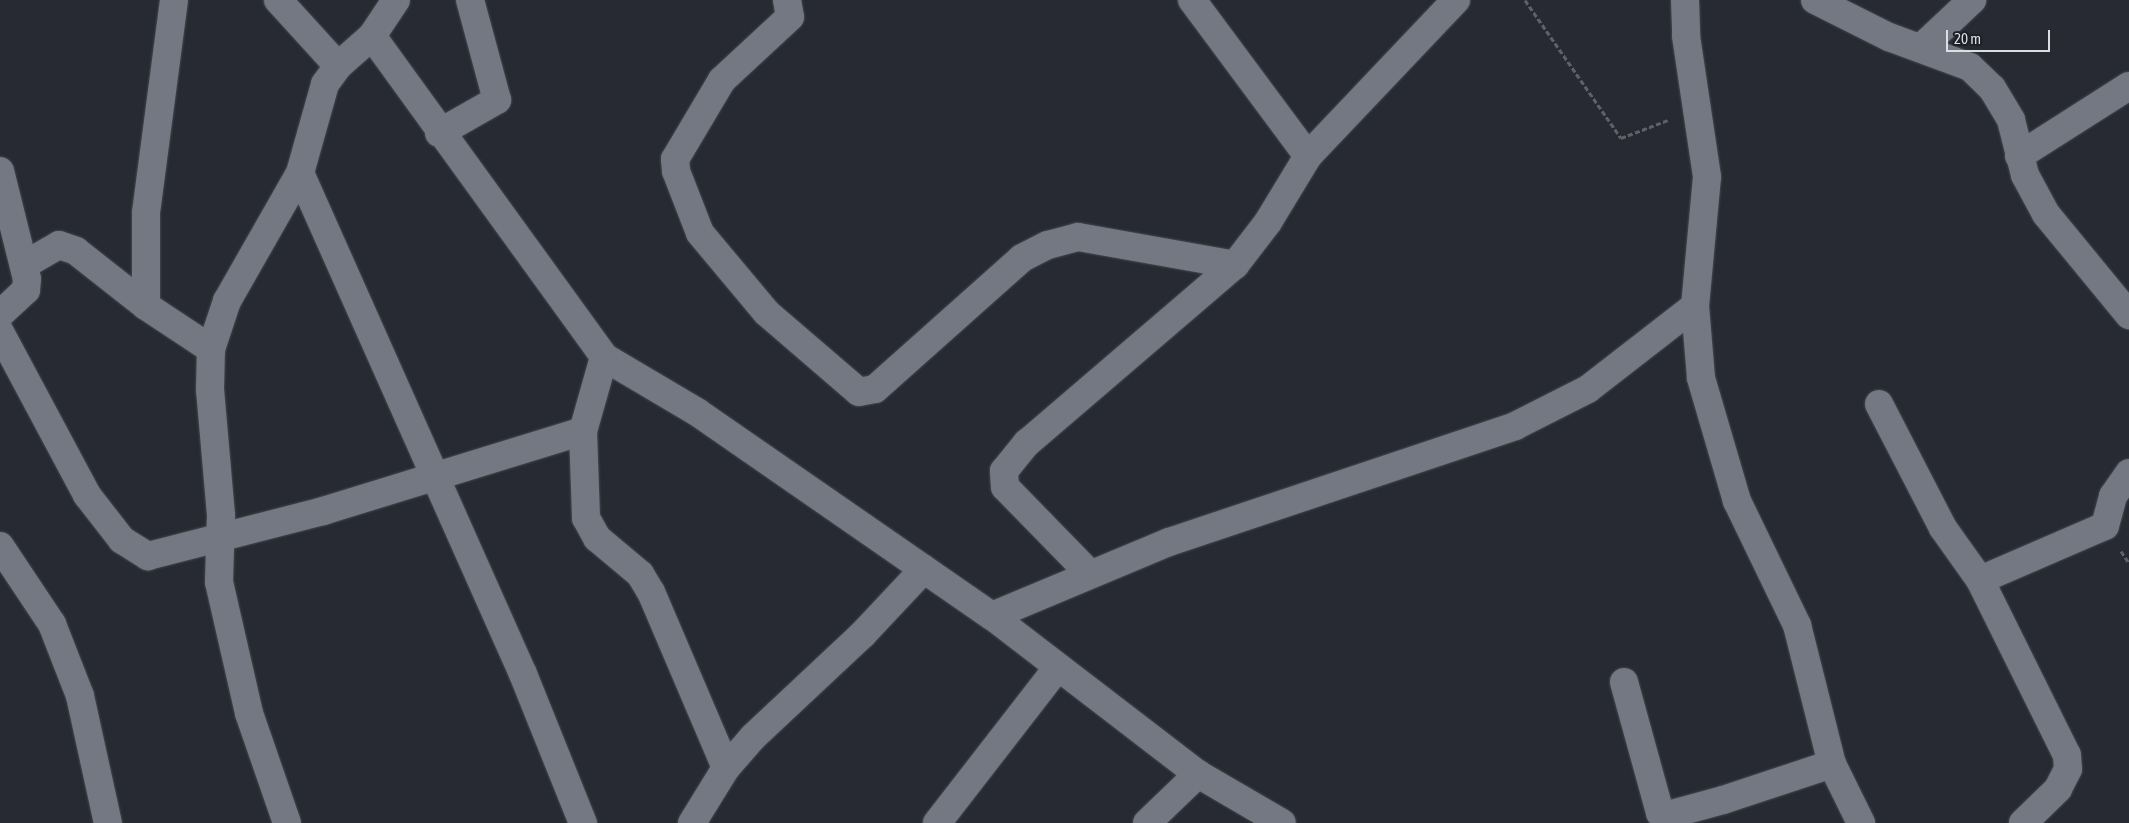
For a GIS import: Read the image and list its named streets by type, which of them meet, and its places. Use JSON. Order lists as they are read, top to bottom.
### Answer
{
  "scale_bar": "20 m"
}
